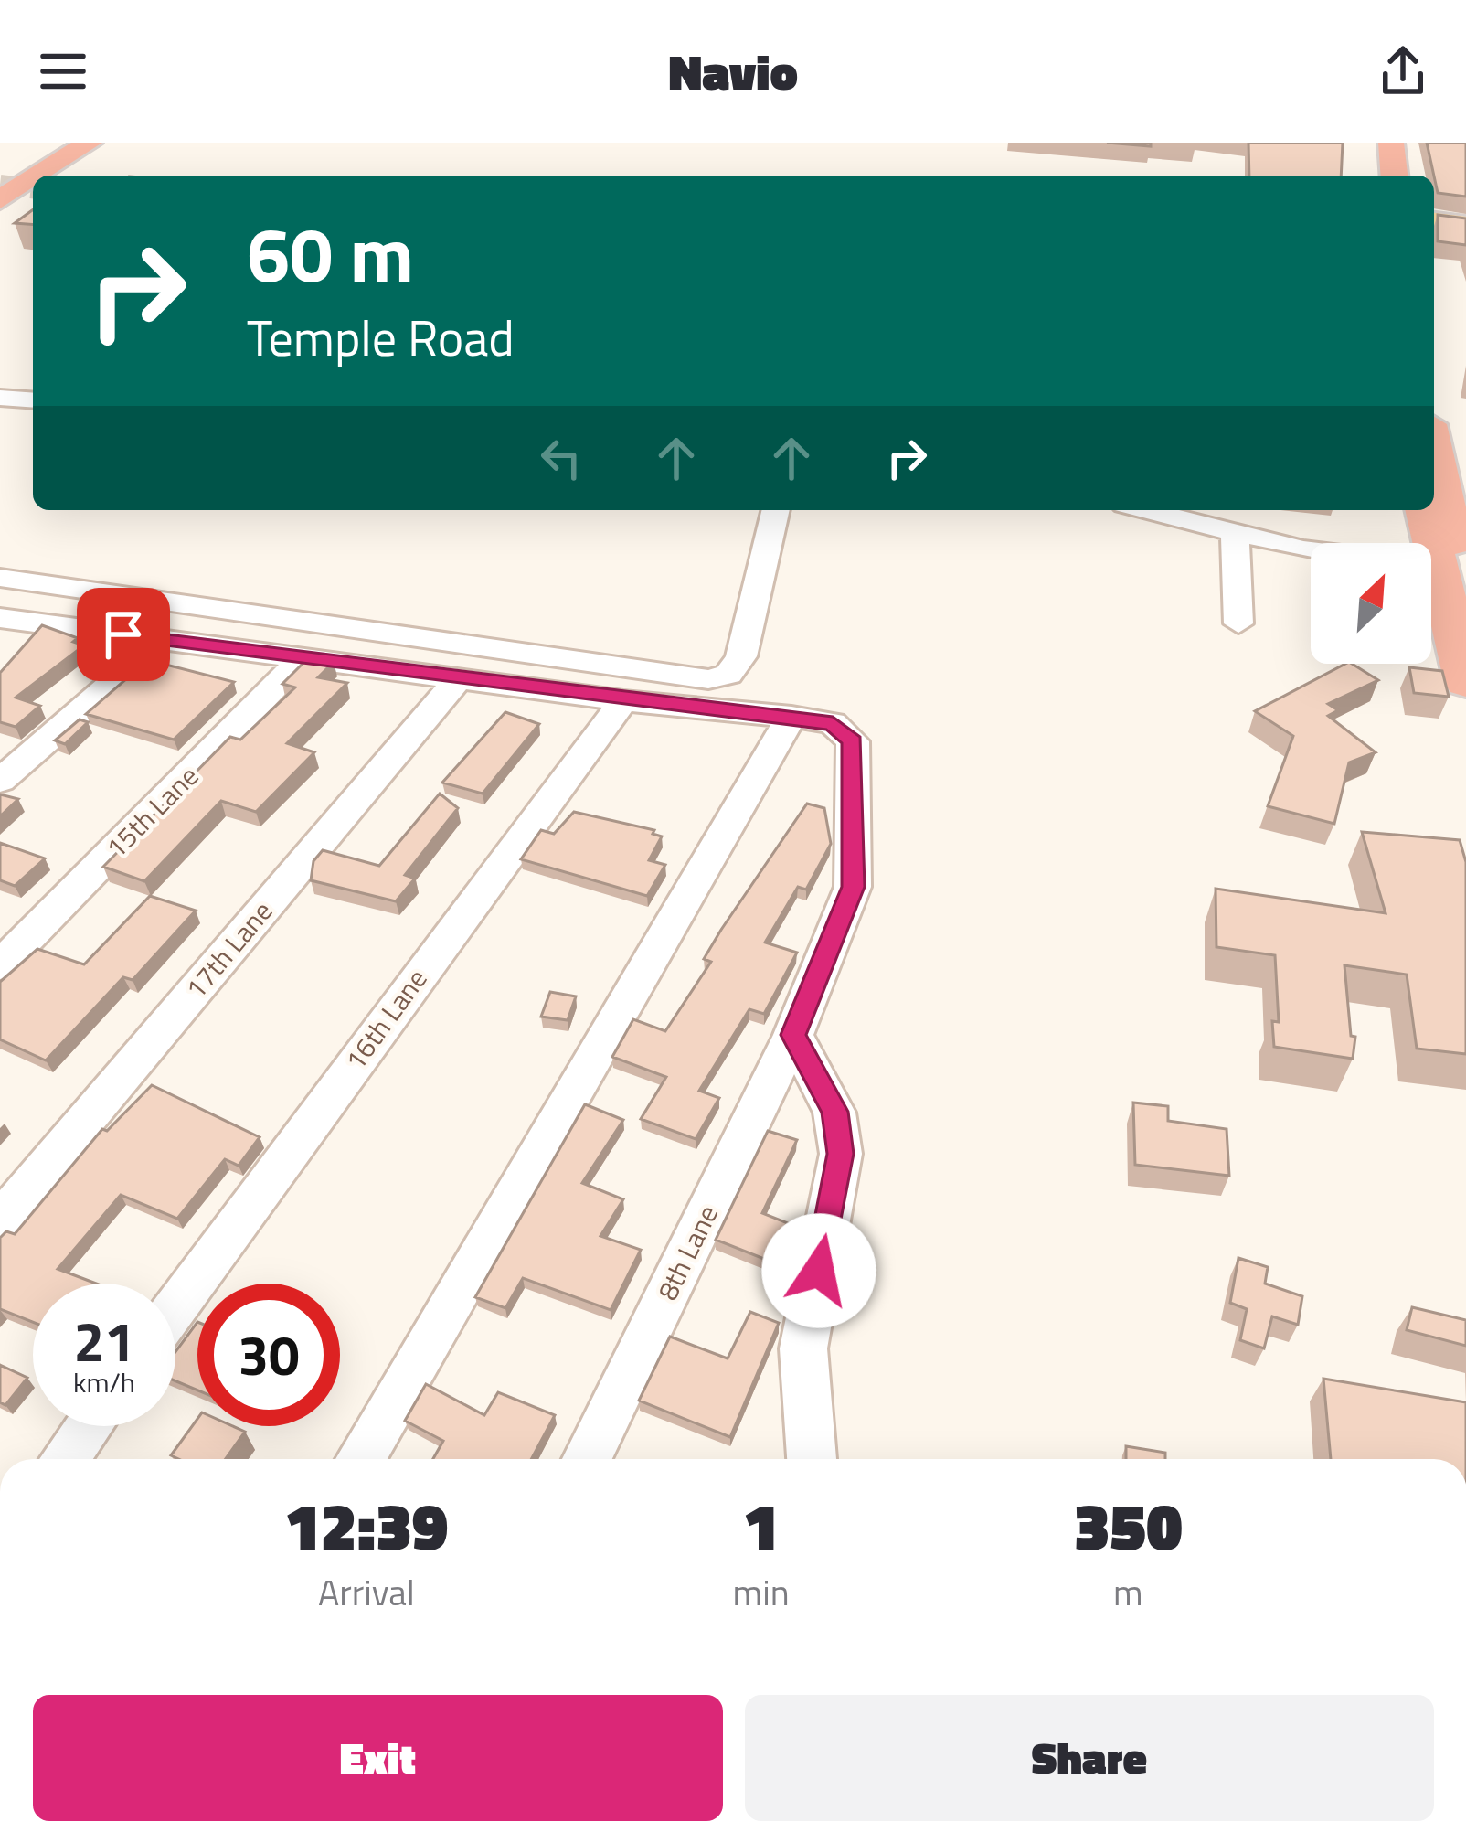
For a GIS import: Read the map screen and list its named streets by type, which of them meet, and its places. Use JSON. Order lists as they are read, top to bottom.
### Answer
{
  "streets": {
    "street": [
      "15th Lane",
      "17th Lane",
      "16th Lane",
      "8th Lane"
    ]
  },
  "crossings": [
    ["15th Lane", "8th Lane"],
    ["17th Lane", "8th Lane"],
    ["16th Lane", "8th Lane"]
  ],
  "north": "top right",
  "page": {
    "header": "Navio",
    "turn": ["60 m", "Temple Road"],
    "speed": "21 km/h",
    "limit": "30",
    "eta": [
      "12:39",
      "Arrival",
      "1",
      "min",
      "350",
      "m"
    ],
    "buttons": ["Exit", "Share"]
  }
}
